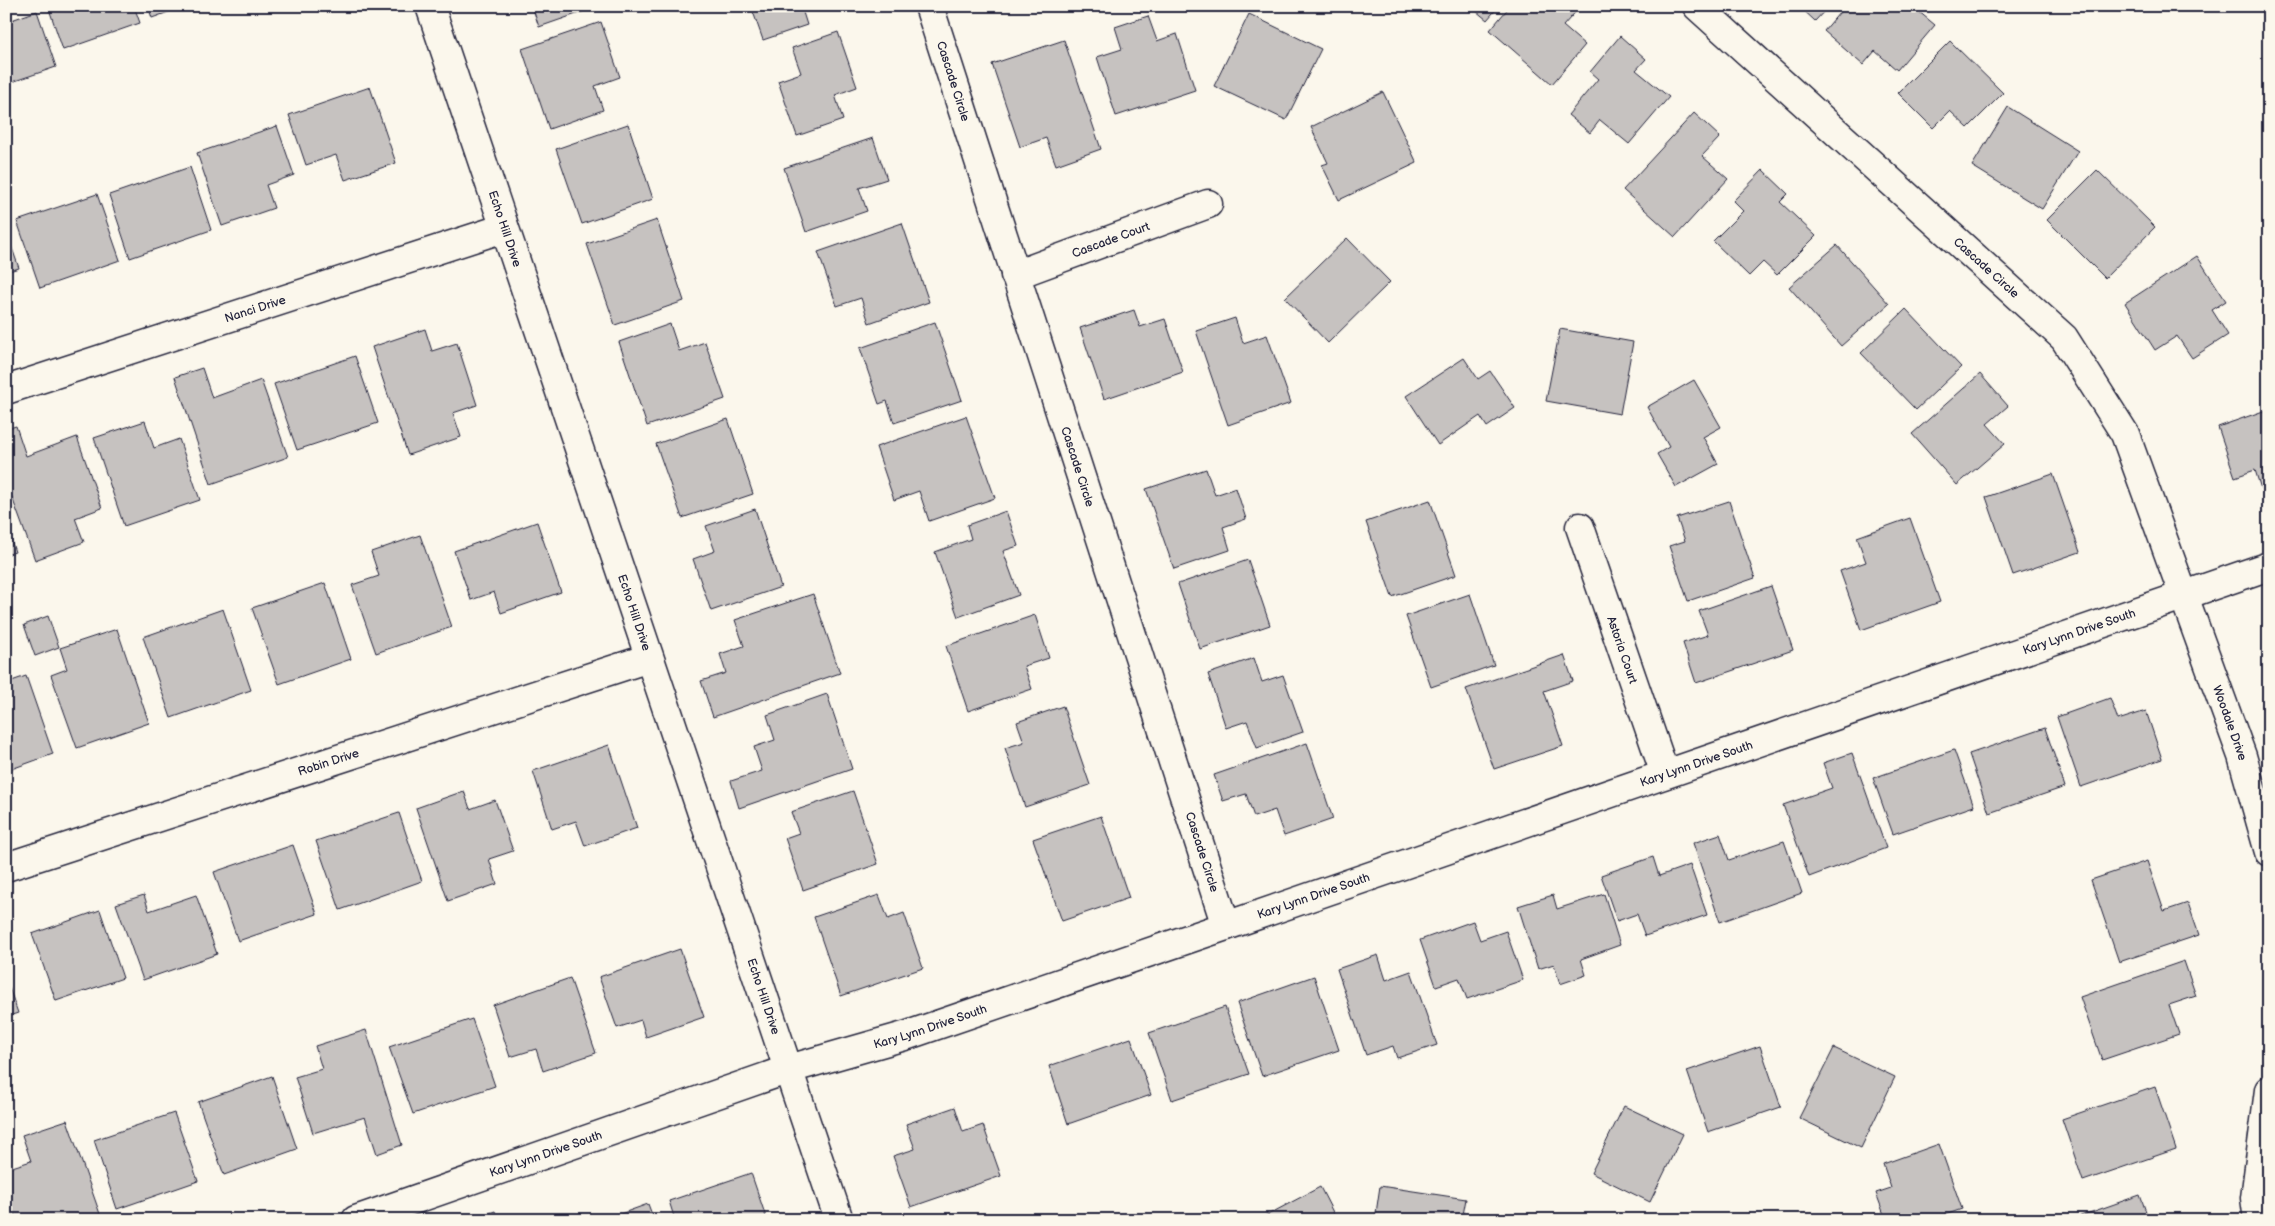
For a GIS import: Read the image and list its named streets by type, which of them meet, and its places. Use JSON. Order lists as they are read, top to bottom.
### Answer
{
  "streets": {
    "street": [
      "Cascade Circle",
      "Echo Hill Drive",
      "Cascade Court",
      "Nanci Drive",
      "Kary Lynn Drive South",
      "Astoria Court",
      "Woodale Drive",
      "Robin Drive"
    ]
  },
  "crossings": [
    ["Cascade Circle", "Cascade Court"],
    ["Cascade Circle", "Kary Lynn Drive South"],
    ["Cascade Circle", "Woodale Drive"],
    ["Echo Hill Drive", "Nanci Drive"],
    ["Echo Hill Drive", "Kary Lynn Drive South"],
    ["Echo Hill Drive", "Robin Drive"],
    ["Kary Lynn Drive South", "Astoria Court"],
    ["Kary Lynn Drive South", "Woodale Drive"]
  ]
}
